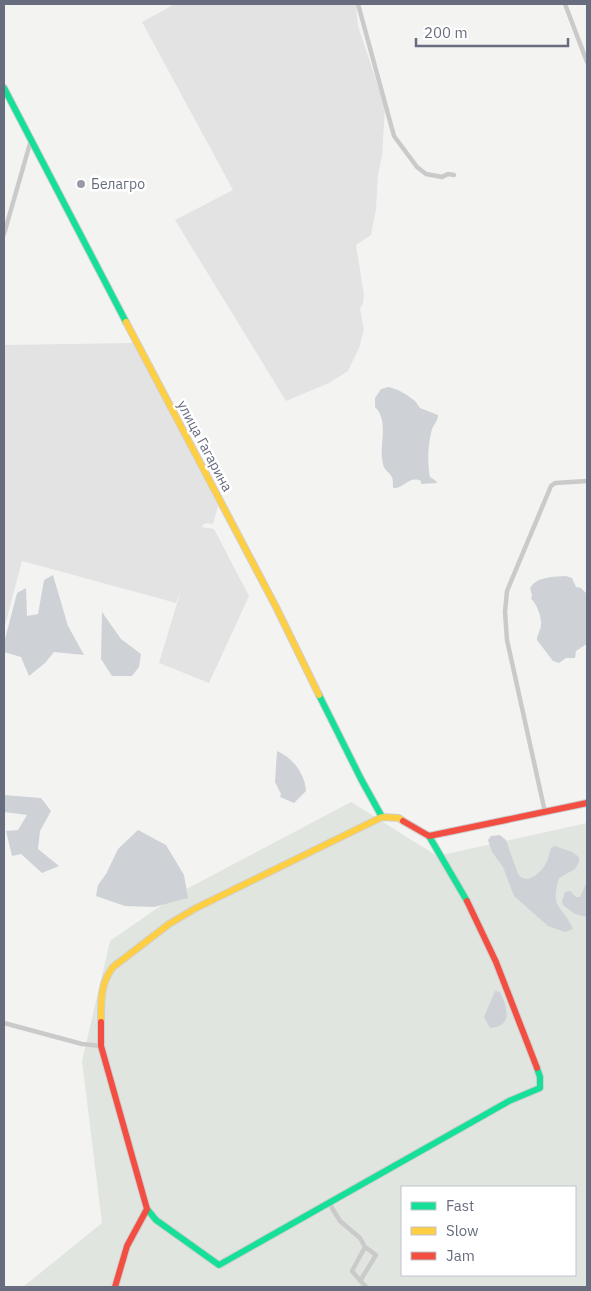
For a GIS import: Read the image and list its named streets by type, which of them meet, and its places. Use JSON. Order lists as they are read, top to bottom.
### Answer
{
  "streets": {
    "street": ["улица Гагарина"]
  },
  "places": ["Белагро"],
  "legend": ["Fast", "Slow", "Jam"],
  "scale_bar": "200 m"
}
